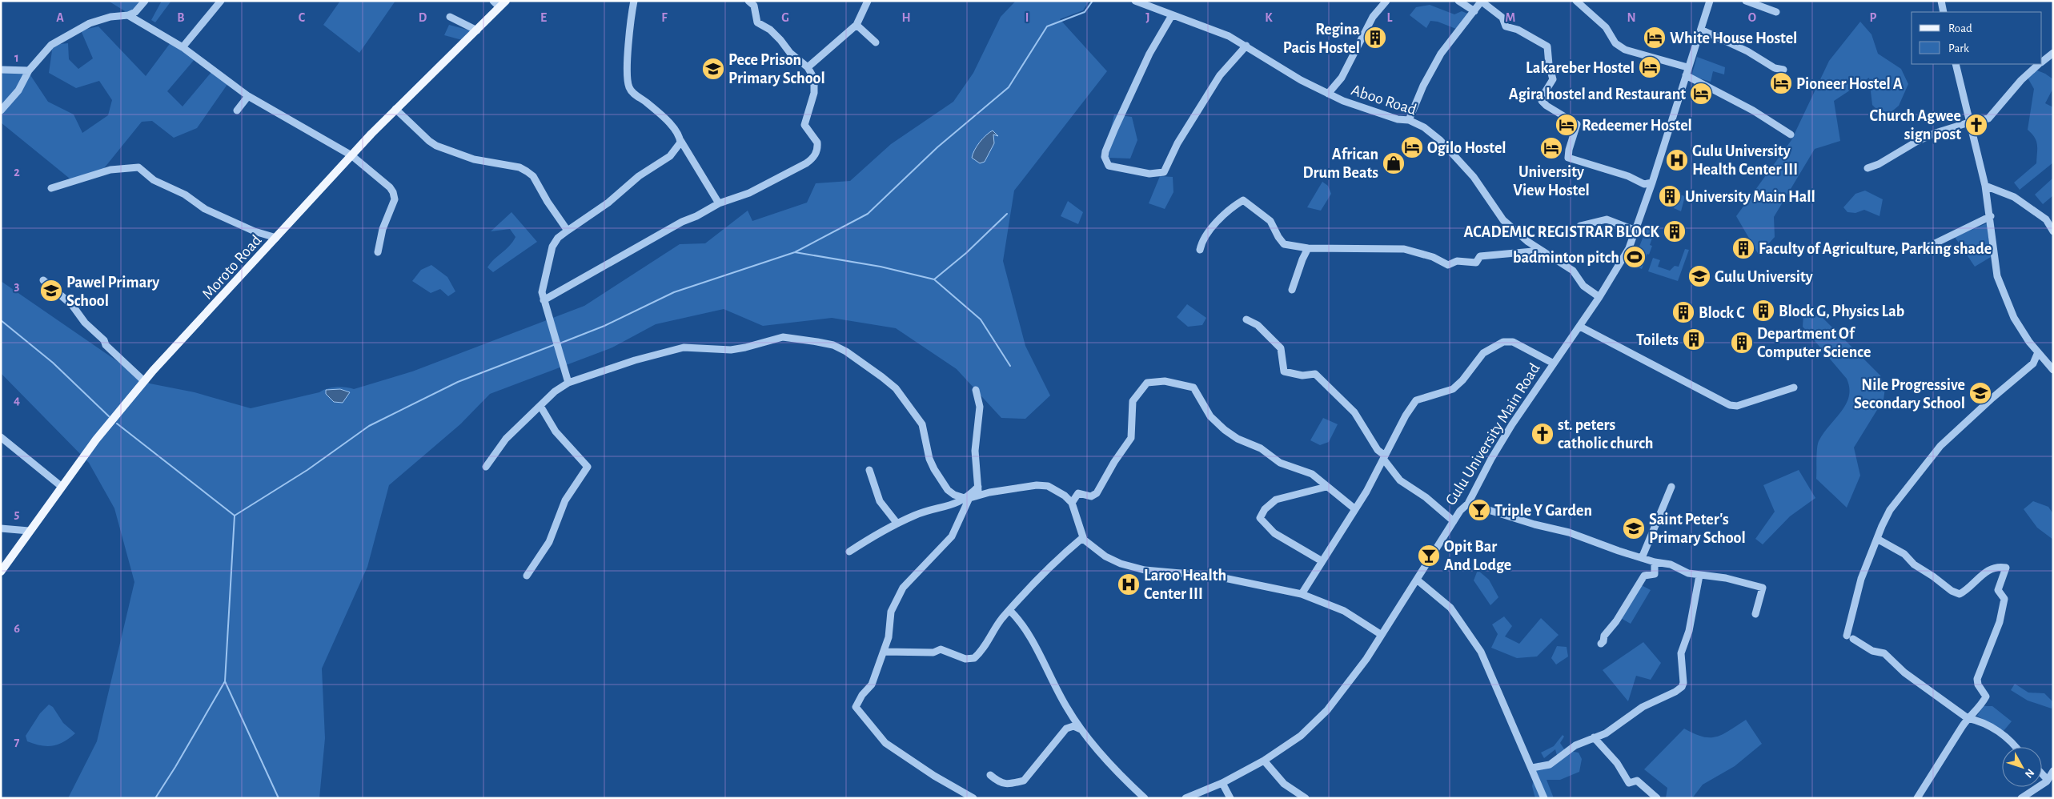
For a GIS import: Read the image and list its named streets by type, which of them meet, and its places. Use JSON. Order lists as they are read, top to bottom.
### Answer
{
  "streets": {
    "main road": ["Moroto Road"],
    "street": ["Aboo Road", "Gulu University Main Road"]
  },
  "crossings": [
    ["Aboo Road", "Gulu University Main Road"]
  ],
  "places": {
    "building": [
      "Regina Pacis Hostel",
      "University Main Hall",
      "ACADEMIC REGISTRAR BLOCK",
      "Faculty of Agriculture, Parking shade",
      "Block G, Physics Lab",
      "Block C",
      "Toilets",
      "Department Of Computer Science"
    ],
    "hotel": [
      "White House Hostel",
      "Lakareber Hostel",
      "Pioneer Hostel A",
      "Agira hostel and Restaurant",
      "Redeemer Hostel",
      "Ogilo Hostel",
      "University View Hostel"
    ],
    "school or university": [
      "Pece Prison Primary School",
      "Gulu University",
      "Pawel Primary School",
      "Nile Progressive Secondary School",
      "Saint Peter's Primary School"
    ],
    "church": ["Church Agwee sign post", "st. peters catholic church"],
    "hospital": ["Gulu University Health Center III", "Laroo Health Center III"],
    "shop": ["African Drum Beats"],
    "sports": ["badminton pitch"],
    "bar": ["Triple Y Garden", "Opit Bar And Lodge"]
  },
  "legend": ["Road", "Park"],
  "north": "bottom right",
  "grid": {
    "columns": [
      "A",
      "B",
      "C",
      "D",
      "E",
      "F",
      "G",
      "H",
      "I",
      "J",
      "K",
      "L",
      "M",
      "N",
      "O",
      "P"
    ],
    "rows": [
      "1",
      "2",
      "3",
      "4",
      "5",
      "6",
      "7"
    ]
  }
}
